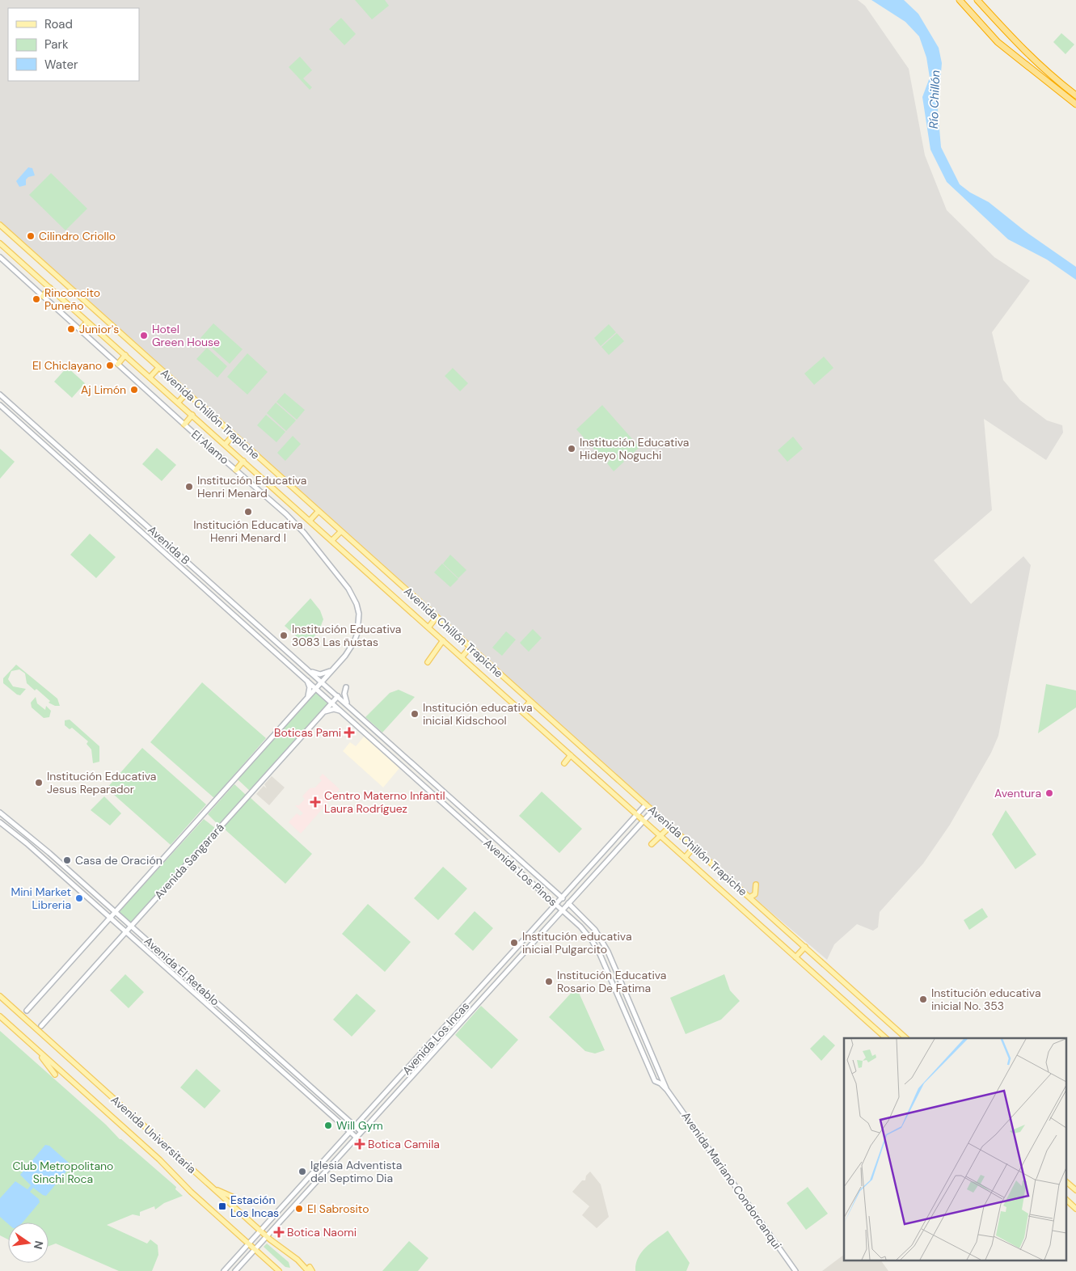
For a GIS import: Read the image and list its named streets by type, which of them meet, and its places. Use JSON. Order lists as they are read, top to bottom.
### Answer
{
  "streets": {
    "main road": ["Avenida Chillón Trapiche", "Avenida Universitaria"],
    "street": [
      "El Alamo",
      "Avenida B",
      "Avenida Sangarará",
      "Avenida Los Pinos",
      "Avenida El Retablo",
      "Avenida Los Incas",
      "Avenida Mariano Condorcanqui"
    ]
  },
  "crossings": [
    ["Avenida Chillón Trapiche", "Avenida Los Incas"],
    ["El Alamo", "Avenida B"],
    ["El Alamo", "Avenida Sangarará"],
    ["Avenida B", "Avenida Sangarará"],
    ["Avenida B", "Avenida Los Pinos"],
    ["Avenida Sangarará", "Avenida Los Pinos"],
    ["Avenida Sangarará", "Avenida El Retablo"],
    ["Avenida Los Pinos", "Avenida Los Incas"],
    ["Avenida Los Pinos", "Avenida Mariano Condorcanqui"],
    ["Avenida El Retablo", "Avenida Los Incas"],
    ["Avenida Los Incas", "Avenida Universitaria"]
  ],
  "water": ["Río Chillón"],
  "parks": ["Club Metropolitano Sinchi Roca"],
  "places": {
    "other": [
      "Cilindro Criollo",
      "Rinconcito Puneño",
      "Junior's",
      "Hotel Green House",
      "El Chiclayano",
      "Aj Limón",
      "Institución Educativa Hideyo Noguchi",
      "Institución Educativa Henri Menard",
      "Institución Educativa Henri Menard I",
      "Institución Educativa 3083 Las ñustas",
      "Institución educativa inicial Kidschool",
      "Institución Educativa Jesus Reparador",
      "Aventura",
      "Casa de Oración",
      "Mini Market Libreria",
      "Institución educativa inicial Pulgarcito",
      "Institución Educativa Rosario De Fatima",
      "Institución educativa inicial No. 353",
      "Will Gym",
      "Iglesia Adventista del Septimo Dia",
      "El Sabrosito"
    ],
    "health": [
      "Boticas Pami",
      "Centro Materno Infantil Laura Rodríguez",
      "Botica Camila",
      "Botica Naomi"
    ],
    "transit": ["Estación Los Incas"]
  },
  "legend": ["Road", "Park", "Water"],
  "north": "right"
}
